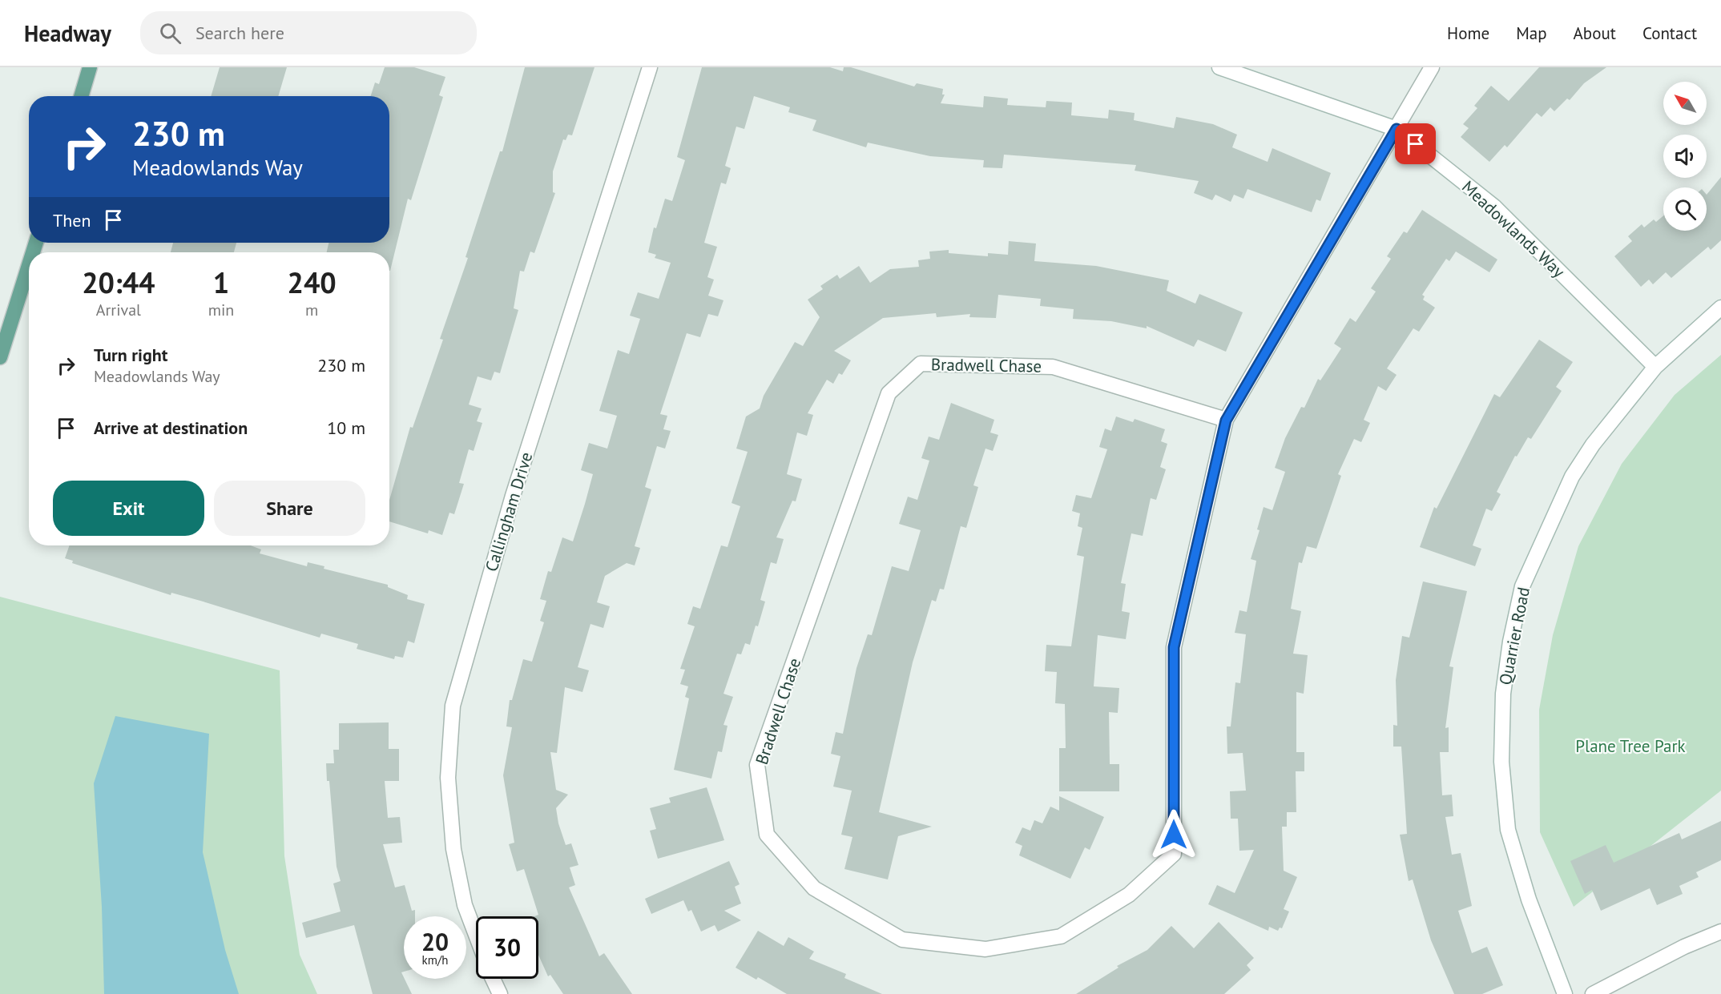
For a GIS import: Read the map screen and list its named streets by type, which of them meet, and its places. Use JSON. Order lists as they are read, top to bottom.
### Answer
{
  "streets": {
    "street": [
      "Meadowlands Way",
      "Bradwell Chase",
      "Callingham Drive",
      "Quarrier Road"
    ]
  },
  "crossings": [
    ["Meadowlands Way", "Bradwell Chase"],
    ["Meadowlands Way", "Quarrier Road"]
  ],
  "parks": ["Plane Tree Park"],
  "north": "top left",
  "page": {
    "header": "Headway",
    "search": "Search here",
    "nav": [
      "Home",
      "Map",
      "About",
      "Contact"
    ],
    "turn": ["230 m", "Meadowlands Way"],
    "then": "Then",
    "eta": [
      "20:44",
      "Arrival",
      "1",
      "min",
      "240",
      "m"
    ],
    "list": [
      {
        "name": "Turn right",
        "note": "Meadowlands Way",
        "value": "230 m"
      },
      {
        "name": "Arrive at destination",
        "value": "10 m"
      }
    ],
    "buttons": ["Exit", "Share"],
    "speed": "20 km/h",
    "limit": "30"
  }
}
